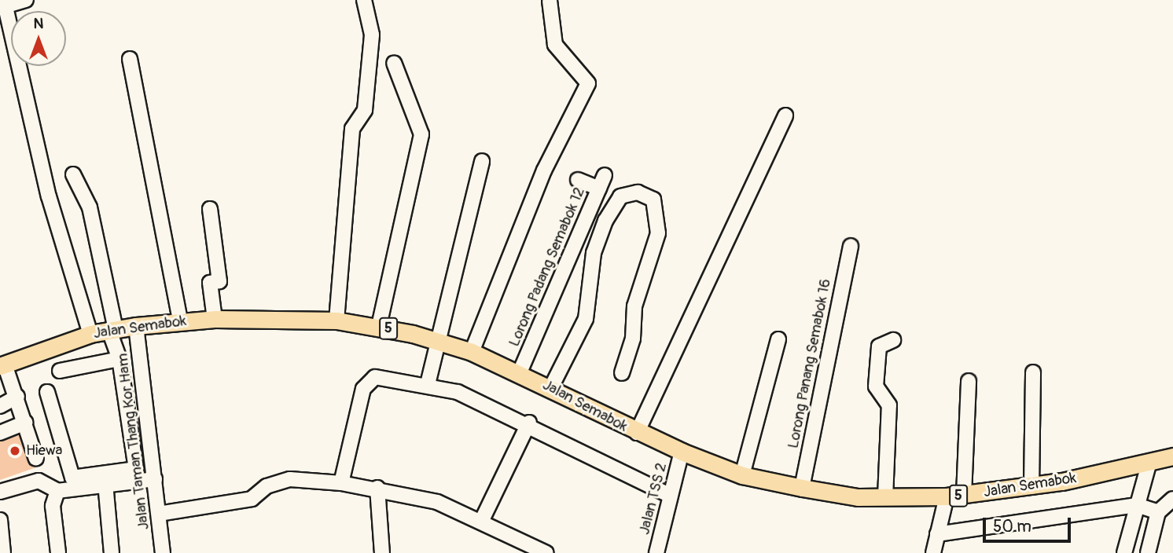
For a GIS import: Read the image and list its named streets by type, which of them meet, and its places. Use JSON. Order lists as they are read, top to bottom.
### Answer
{
  "streets": {
    "main road": ["Jalan Semabok", "5"],
    "street": [
      "Lorong Padang Semabok 12",
      "Lorong Panang Semabok 16",
      "Jalan Taman Thang Kor Ham",
      "Jalan TSS 2"
    ]
  },
  "crossings": [
    ["Lorong Padang Semabok 12", "Jalan Semabok"],
    ["Jalan Semabok", "Lorong Panang Semabok 16"],
    ["Jalan Semabok", "Jalan Taman Thang Kor Ham"],
    ["Jalan Semabok", "Jalan TSS 2"]
  ],
  "places": ["Hiewa"],
  "scale_bar": "50 m",
  "north": "top"
}
